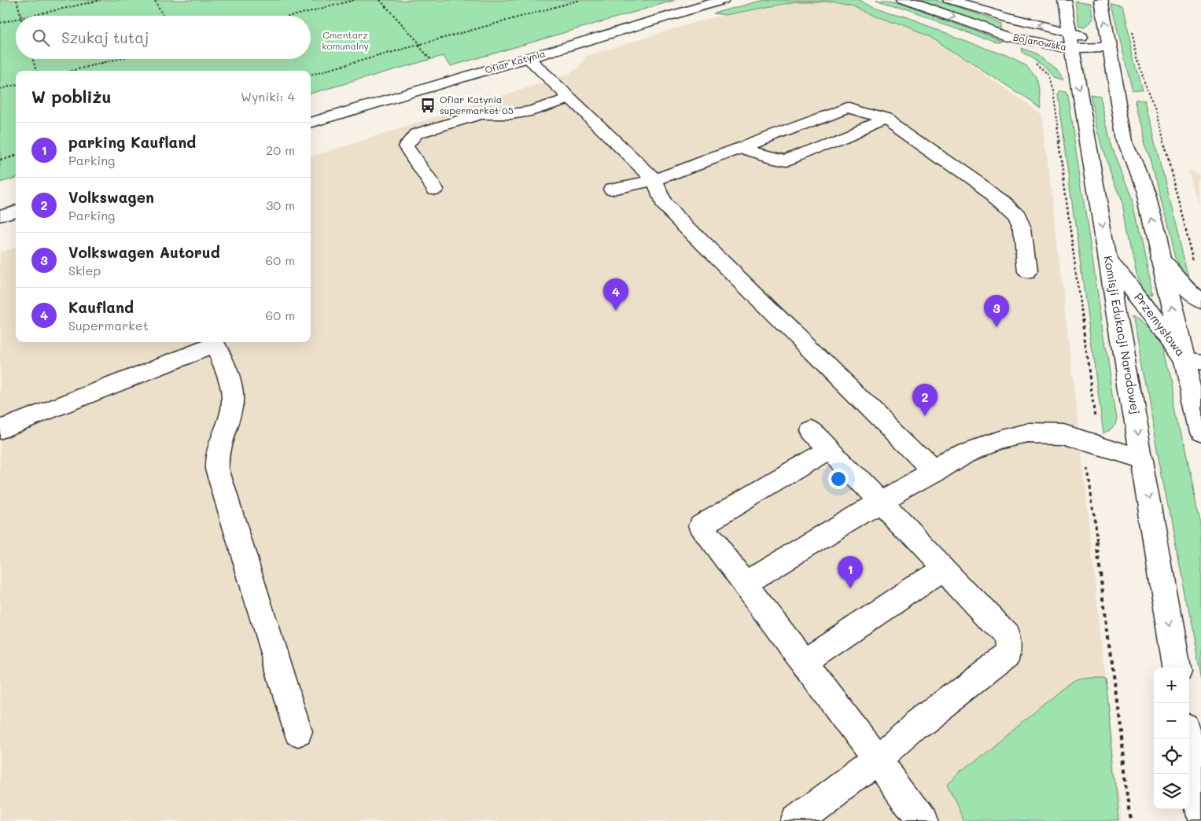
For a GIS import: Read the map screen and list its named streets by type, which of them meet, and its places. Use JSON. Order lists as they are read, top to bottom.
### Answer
{
  "streets": {
    "main road": [
      "Bojanowska",
      "Ofiar Katynia",
      "Przemysłowa",
      "Komisji Edukacji Narodowej"
    ]
  },
  "crossings": [
    ["Bojanowska", "Komisji Edukacji Narodowej"],
    ["Przemysłowa", "Komisji Edukacji Narodowej"]
  ],
  "parks": ["Cmentarz komunalny"],
  "places": {
    "bus stop": ["Ofiar Katynia supermarket 05"]
  },
  "page": {
    "search": "Szukaj tutaj",
    "heading": ["W pobliżu", "Wyniki: 4"],
    "list": [
      {
        "mark": "1",
        "name": "parking Kaufland",
        "note": "Parking",
        "value": "20 m"
      },
      {
        "mark": "2",
        "name": "Volkswagen",
        "note": "Parking",
        "value": "30 m"
      },
      {
        "mark": "3",
        "name": "Volkswagen Autorud",
        "note": "Sklep",
        "value": "60 m"
      },
      {
        "mark": "4",
        "name": "Kaufland",
        "note": "Supermarket",
        "value": "60 m"
      }
    ],
    "pins": [
      "4",
      "3",
      "2",
      "1"
    ],
    "map_buttons": ["+", "−"]
  }
}
